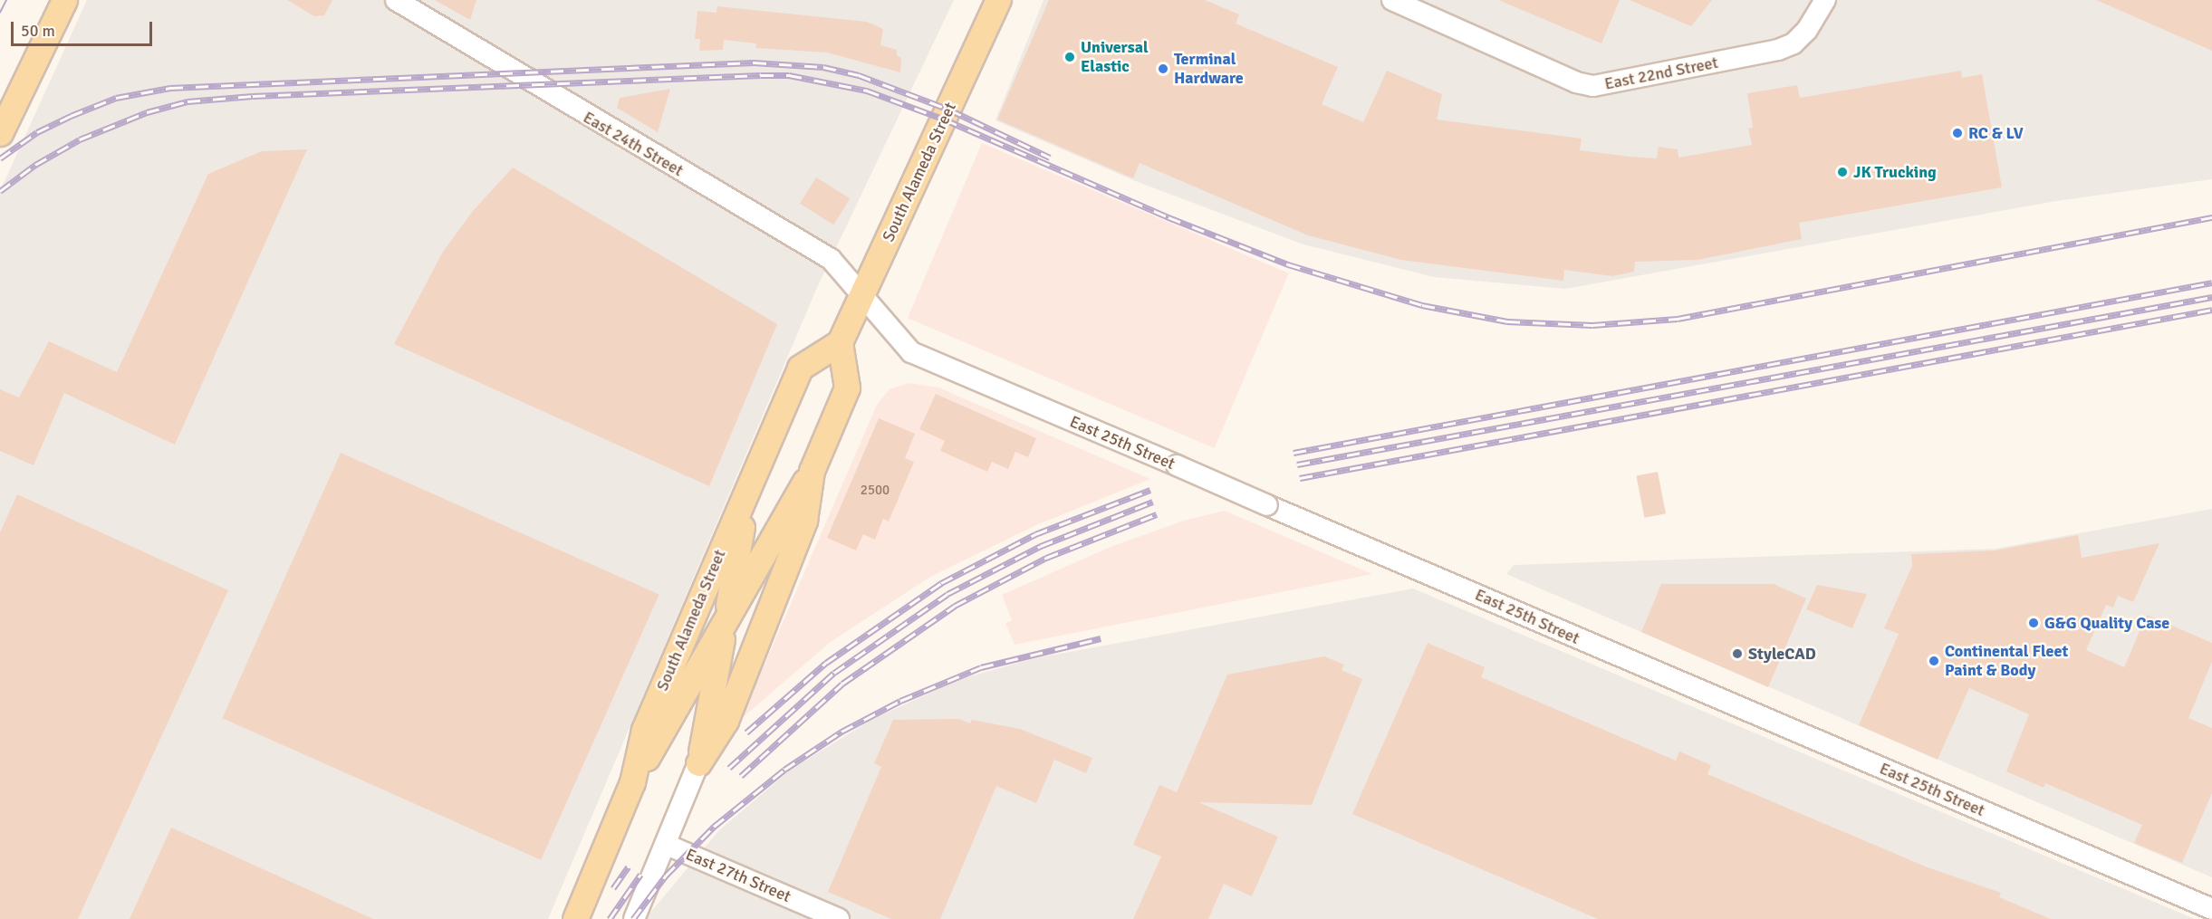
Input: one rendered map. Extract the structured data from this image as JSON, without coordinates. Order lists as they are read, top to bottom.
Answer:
{
  "streets": {
    "main road": ["South Alameda Street"],
    "street": [
      "East 22nd Street",
      "East 24th Street",
      "East 25th Street",
      "East 27th Street"
    ]
  },
  "crossings": [
    ["East 24th Street", "South Alameda Street"],
    ["East 24th Street", "East 25th Street"],
    ["South Alameda Street", "East 25th Street"]
  ],
  "places": [
    "Universal Elastic",
    "Terminal Hardware",
    "RC & LV",
    "JK Trucking",
    "G&G Quality Case",
    "StyleCAD",
    "Continental Fleet Paint & Body"
  ],
  "house_numbers": ["2500"],
  "scale_bar": "50 m"
}
